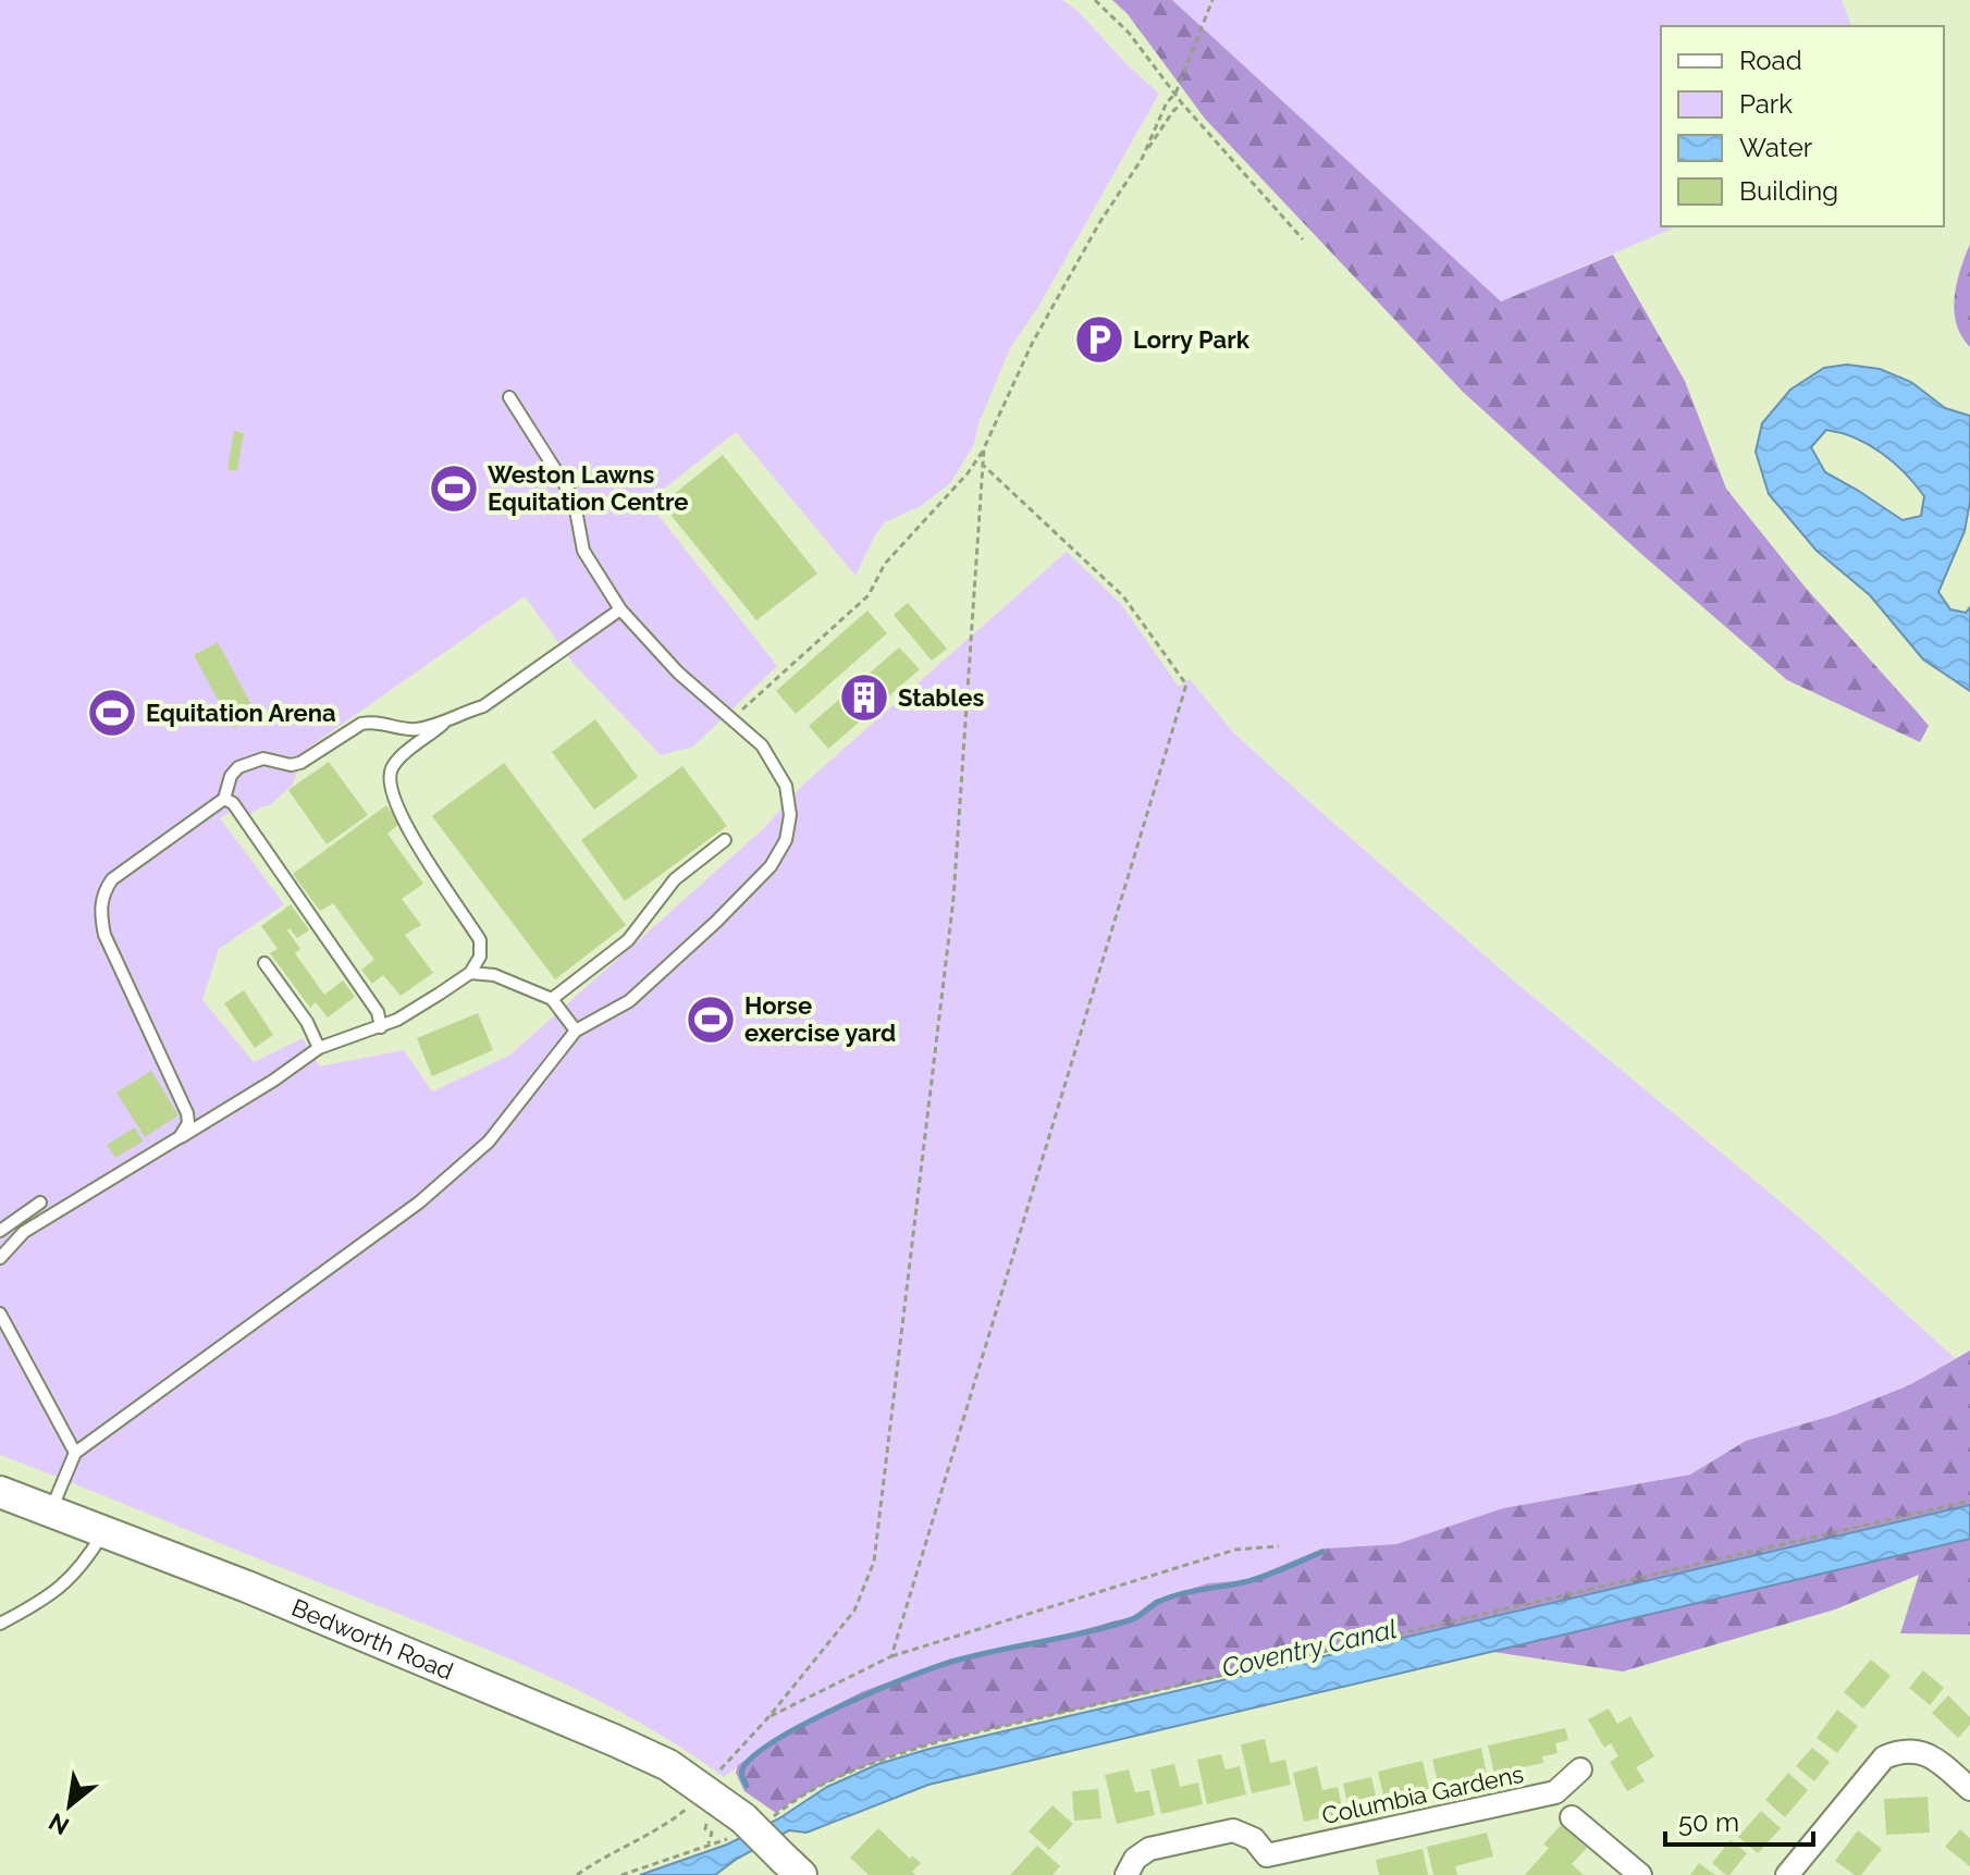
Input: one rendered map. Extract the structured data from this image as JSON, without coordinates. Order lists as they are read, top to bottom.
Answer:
{
  "streets": {
    "main road": ["Bedworth Road"],
    "street": ["Columbia Gardens"]
  },
  "water": ["Coventry Canal"],
  "places": {
    "parking": ["Lorry Park"],
    "sports": ["Weston Lawns Equitation Centre", "Equitation Arena", "Horse exercise yard"],
    "building": ["Stables"]
  },
  "legend": [
    "Road",
    "Park",
    "Water",
    "Building"
  ],
  "scale_bar": "50 m",
  "north": "bottom left"
}
